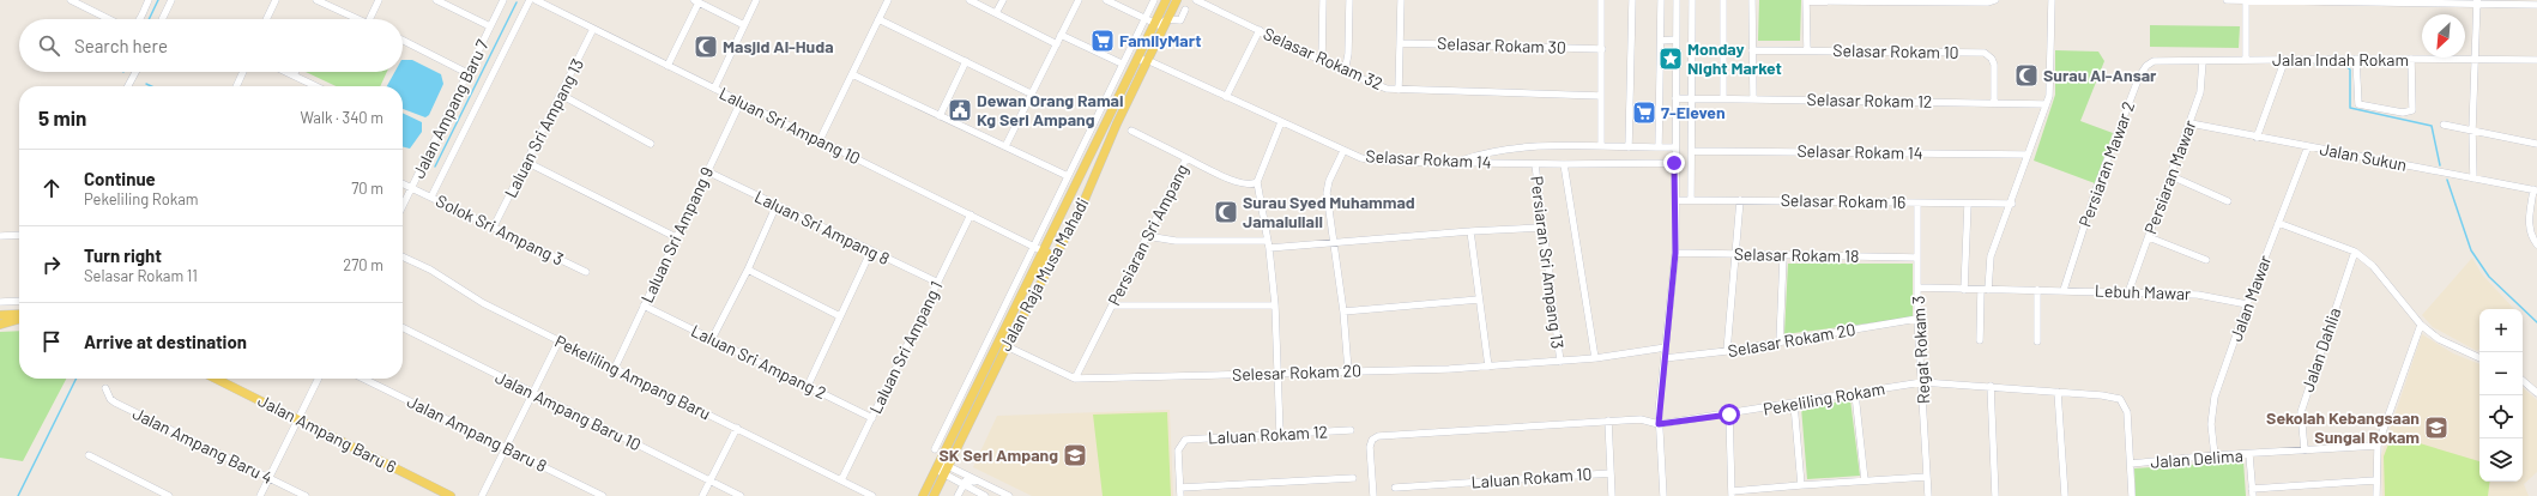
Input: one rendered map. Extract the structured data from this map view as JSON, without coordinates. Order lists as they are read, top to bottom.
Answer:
{
  "streets": {
    "main road": ["Jalan Raja Musa Mahadi", "Jalan Ampang Baru 6"],
    "street": [
      "Selasar Rokam 30",
      "Selasar Rokam 10",
      "Selasar Rokam 32",
      "Jalan Indah Rokam",
      "Selasar Rokam 12",
      "Jalan Ampang Baru 7",
      "Laluan Sri Ampang 10",
      "Laluan Sri Ampang 13",
      "Selasar Rokam 14",
      "Jalan Sukun",
      "Persiaran Mawar 2",
      "Persiaran Mawar",
      "Selasar Rokam 16",
      "Laluan Sri Ampang 8",
      "Solok Sri Ampang 3",
      "Laluan Sri Ampang 9",
      "Persiaran Sri Ampang",
      "Selasar Rokam 18",
      "Persiaran Sri Ampang 13",
      "Lebuh Mawar",
      "Jalan Mawar",
      "Selasar Rokam 20",
      "Laluan Sri Ampang 1",
      "Regat Rokam 3",
      "Jalan Dahlia",
      "Laluan Sri Ampang 2",
      "Selesar Rokam 20",
      "Pekeliling Ampang Baru",
      "Pekeliling Rokam",
      "Jalan Ampang Baru 10",
      "Jalan Ampang Baru 8",
      "Laluan Rokam 12",
      "Jalan Ampang Baru 4",
      "Jalan Delima",
      "Laluan Rokam 10"
    ]
  },
  "crossings": [
    ["Selasar Rokam 10", "Selasar Rokam 12"],
    ["Jalan Indah Rokam", "Persiaran Mawar 2"],
    ["Jalan Indah Rokam", "Persiaran Mawar"],
    ["Jalan Ampang Baru 7", "Solok Sri Ampang 3"],
    ["Laluan Sri Ampang 10", "Laluan Sri Ampang 13"],
    ["Laluan Sri Ampang 10", "Laluan Sri Ampang 9"],
    ["Laluan Sri Ampang 10", "Jalan Raja Musa Mahadi"],
    ["Laluan Sri Ampang 10", "Laluan Sri Ampang 1"],
    ["Laluan Sri Ampang 13", "Solok Sri Ampang 3"],
    ["Selasar Rokam 14", "Persiaran Sri Ampang 13"],
    ["Selasar Rokam 14", "Jalan Raja Musa Mahadi"],
    ["Jalan Sukun", "Persiaran Mawar"],
    ["Jalan Sukun", "Jalan Mawar"],
    ["Persiaran Mawar 2", "Persiaran Mawar"],
    ["Persiaran Mawar 2", "Lebuh Mawar"],
    ["Persiaran Mawar", "Lebuh Mawar"],
    ["Selasar Rokam 16", "Regat Rokam 3"],
    ["Laluan Sri Ampang 8", "Laluan Sri Ampang 9"],
    ["Laluan Sri Ampang 8", "Laluan Sri Ampang 1"],
    ["Laluan Sri Ampang 9", "Laluan Sri Ampang 2"],
    ["Laluan Sri Ampang 9", "Pekeliling Ampang Baru"],
    ["Persiaran Sri Ampang", "Selesar Rokam 20"],
    ["Selasar Rokam 18", "Regat Rokam 3"],
    ["Persiaran Sri Ampang 13", "Selesar Rokam 20"],
    ["Jalan Raja Musa Mahadi", "Selesar Rokam 20"],
    ["Lebuh Mawar", "Jalan Mawar"],
    ["Lebuh Mawar", "Regat Rokam 3"],
    ["Jalan Mawar", "Jalan Delima"],
    ["Selasar Rokam 20", "Regat Rokam 3"],
    ["Laluan Sri Ampang 1", "Laluan Sri Ampang 2"],
    ["Laluan Sri Ampang 1", "Pekeliling Ampang Baru"],
    ["Regat Rokam 3", "Pekeliling Rokam"],
    ["Jalan Dahlia", "Jalan Delima"],
    ["Pekeliling Rokam", "Jalan Delima"]
  ],
  "places": {
    "supermarket": ["FamilyMart", "7-Eleven"],
    "mosque": ["Masjid Al-Huda", "Surau Al-Ansar", "Surau Syed Muhammad Jamalullail"],
    "place": ["Monday Night Market"],
    "public building": ["Dewan Orang Ramai Kg Seri Ampang"],
    "school or university": ["Sekolah Kebangsaan Sungai Rokam", "SK Seri Ampang"]
  },
  "north": "bottom left",
  "page": {
    "search": "Search here",
    "heading": ["5 min", "Walk · 340 m"],
    "list": [
      ["Continue", "Pekeliling Rokam", "70 m"],
      ["Turn right", "Selasar Rokam 11", "270 m"],
      "Arrive at destination"
    ],
    "map_buttons": ["+", "−"]
  }
}
